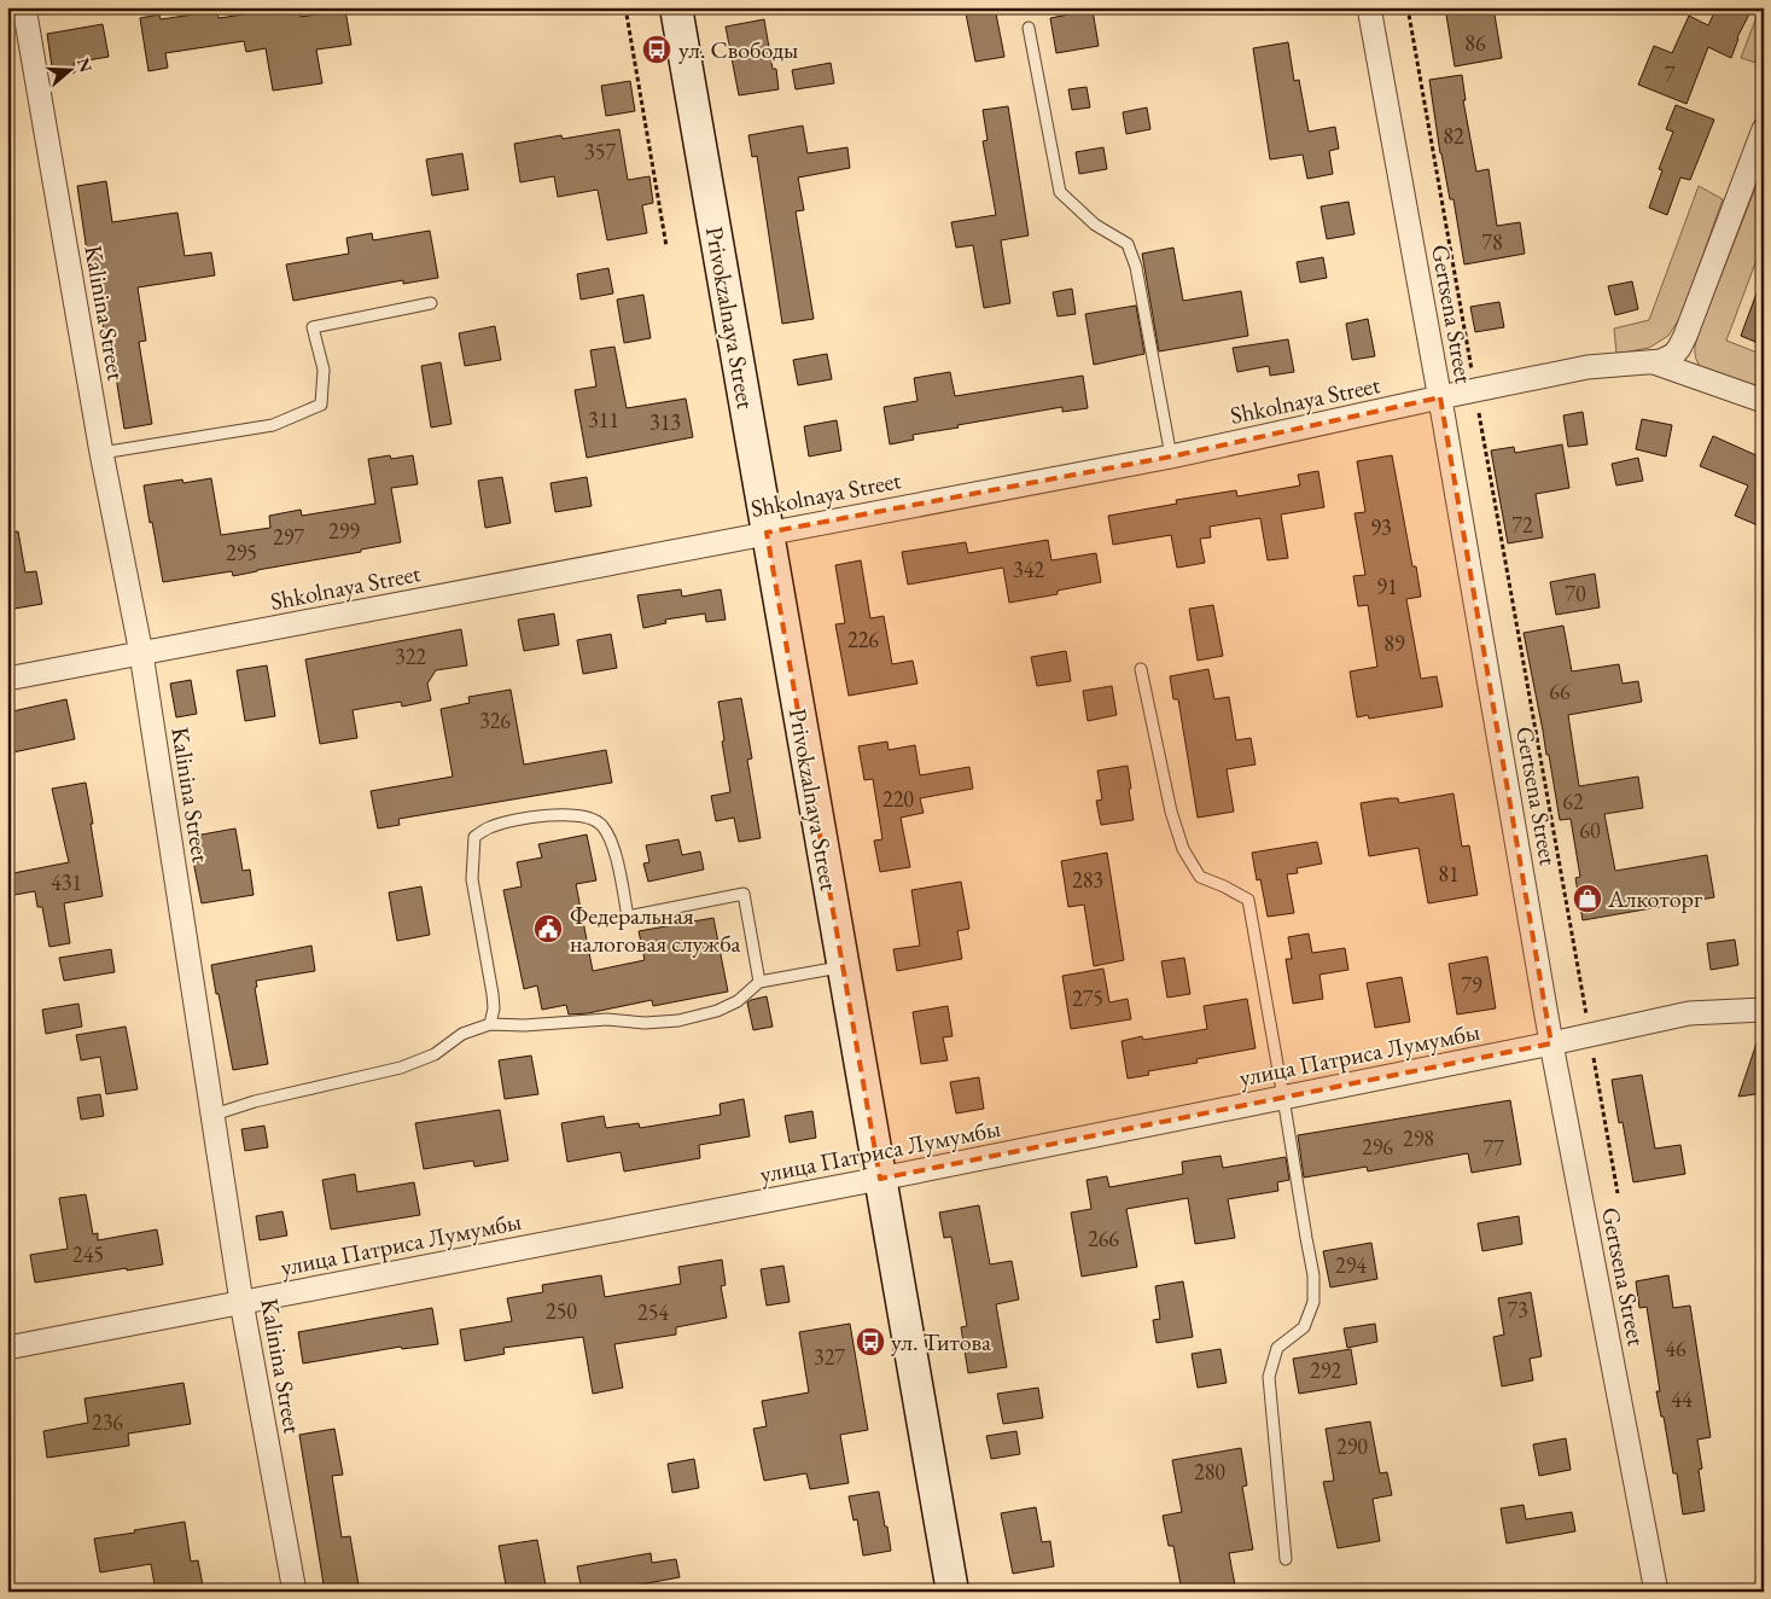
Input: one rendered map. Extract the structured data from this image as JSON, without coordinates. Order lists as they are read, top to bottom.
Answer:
{
  "streets": {
    "street": [
      "Kalinina Street",
      "Gertsena Street",
      "Privokzalnaya Street",
      "Shkolnaya Street",
      "улица Патриса Лумумбы"
    ]
  },
  "crossings": [
    ["Kalinina Street", "Shkolnaya Street"],
    ["Kalinina Street", "улица Патриса Лумумбы"],
    ["Gertsena Street", "Shkolnaya Street"],
    ["Gertsena Street", "улица Патриса Лумумбы"],
    ["Privokzalnaya Street", "Shkolnaya Street"],
    ["Privokzalnaya Street", "улица Патриса Лумумбы"]
  ],
  "places": {
    "bus stop": ["ул. Свободы", "ул. Титова"],
    "shop": ["Алкоторг"],
    "public building": ["Федеральная налоговая служба"]
  },
  "house_numbers": [
    "86",
    "7",
    "82",
    "357",
    "78",
    "311",
    "313",
    "72",
    "93",
    "299",
    "297",
    "295",
    "342",
    "91",
    "70",
    "226",
    "89",
    "322",
    "66",
    "326",
    "220",
    "62",
    "60",
    "81",
    "283",
    "431",
    "79",
    "275",
    "298",
    "296",
    "77",
    "266",
    "245",
    "294",
    "73",
    "250",
    "254",
    "46",
    "327",
    "292",
    "44",
    "236",
    "290",
    "280"
  ],
  "north": "right"
}
